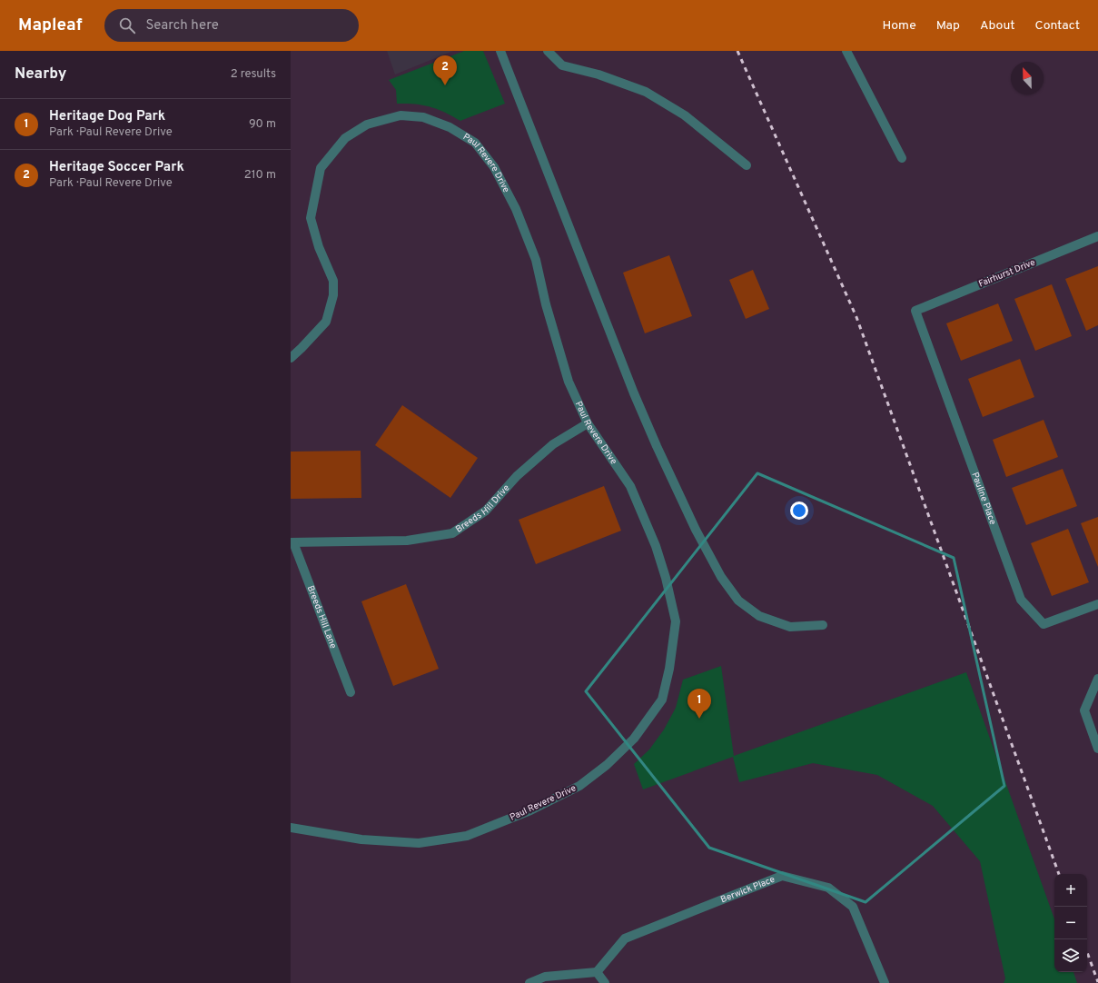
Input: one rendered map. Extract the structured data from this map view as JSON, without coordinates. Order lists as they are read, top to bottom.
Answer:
{
  "streets": {
    "street": [
      "Paul Revere Drive",
      "Fairhurst Drive",
      "Pauline Place",
      "Breeds Hill Drive",
      "Breeds Hill Lane",
      "Berwick Place"
    ]
  },
  "crossings": [
    ["Paul Revere Drive", "Breeds Hill Drive"],
    ["Fairhurst Drive", "Pauline Place"],
    ["Breeds Hill Drive", "Breeds Hill Lane"]
  ],
  "north": "top",
  "page": {
    "header": "Mapleaf",
    "search": "Search here",
    "nav": [
      "Home",
      "Map",
      "About",
      "Contact"
    ],
    "heading": ["Nearby", "2 results"],
    "pins": ["2", "1"],
    "list": [
      {
        "mark": "1",
        "name": "Heritage Dog Park",
        "note": "Park · Paul Revere Drive",
        "value": "90 m"
      },
      {
        "mark": "2",
        "name": "Heritage Soccer Park",
        "note": "Park · Paul Revere Drive",
        "value": "210 m"
      }
    ],
    "map_buttons": ["+", "−"]
  }
}
